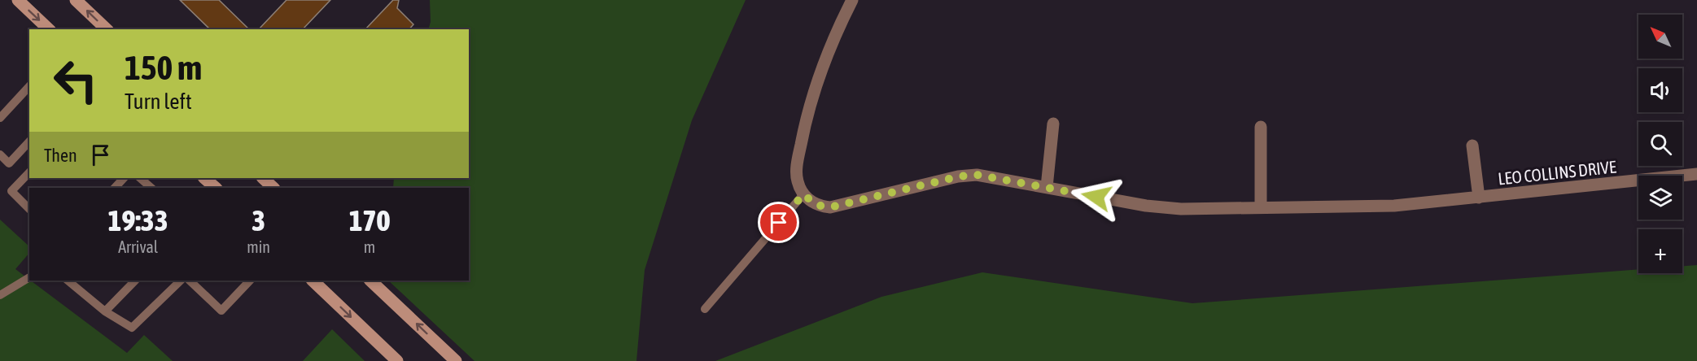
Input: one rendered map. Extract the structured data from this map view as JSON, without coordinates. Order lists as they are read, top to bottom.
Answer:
{
  "streets": {
    "street": ["LEO COLLINS DRIVE"]
  },
  "north": "top left",
  "page": {
    "map_buttons": "+",
    "turn": ["150 m", "Turn left"],
    "then": "Then",
    "eta": [
      "19:33",
      "Arrival",
      "3",
      "min",
      "170",
      "m"
    ]
  }
}
